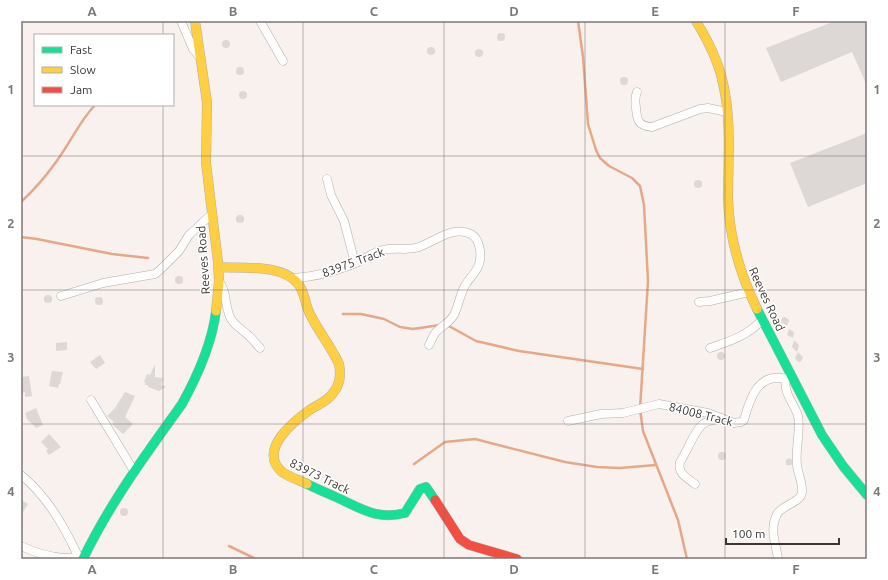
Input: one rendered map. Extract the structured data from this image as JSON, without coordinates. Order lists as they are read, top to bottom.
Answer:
{
  "streets": {
    "street": [
      "Reeves Road",
      "83975 Track",
      "84008 Track",
      "83973 Track"
    ]
  },
  "crossings": [
    ["Reeves Road", "84008 Track"],
    ["83975 Track", "83973 Track"]
  ],
  "legend": ["Fast", "Slow", "Jam"],
  "scale_bar": "100 m",
  "grid": {
    "columns": [
      "A",
      "B",
      "C",
      "D",
      "E",
      "F"
    ],
    "rows": [
      "1",
      "2",
      "3",
      "4"
    ]
  }
}
